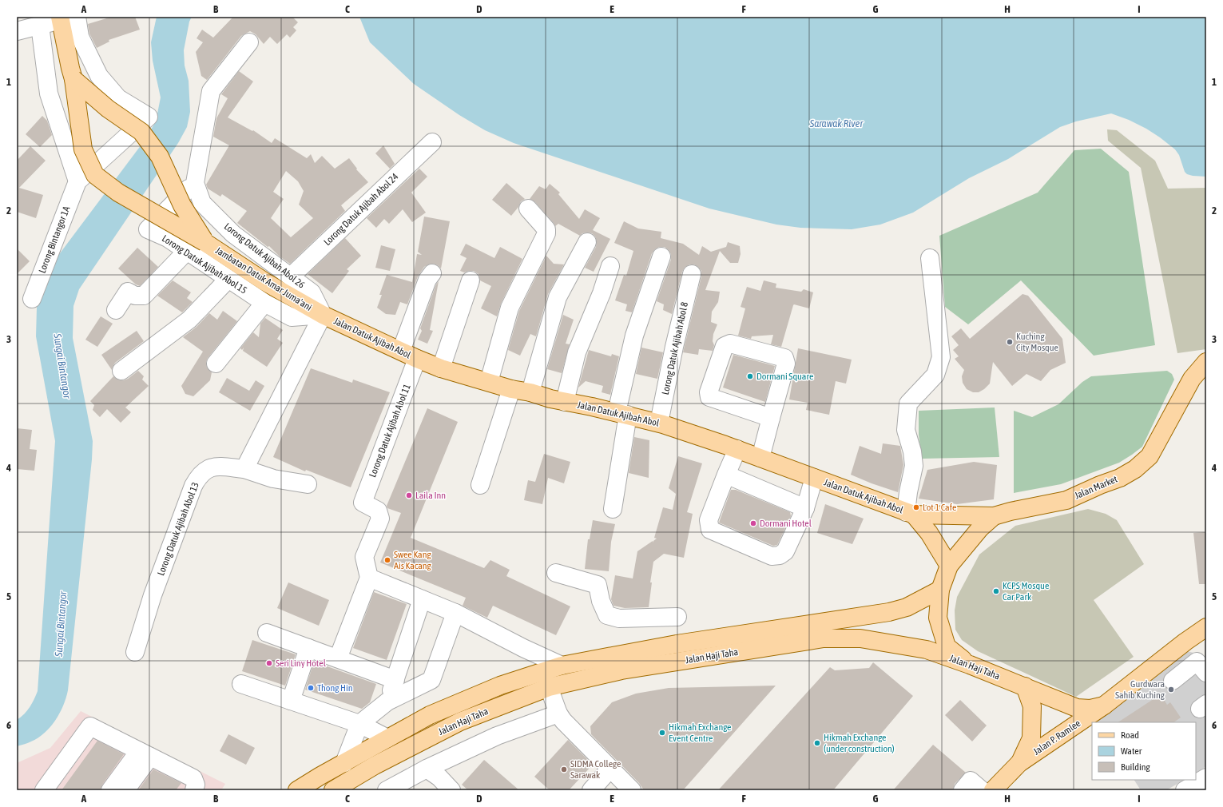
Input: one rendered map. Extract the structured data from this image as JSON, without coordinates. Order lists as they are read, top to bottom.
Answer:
{
  "streets": {
    "main road": [
      "Jambatan Datuk Amar Juma'ani",
      "Jalan Datuk Ajibah Abol",
      "Jalan Market",
      "Jalan Haji Taha",
      "Jalan P. Ramlee"
    ],
    "street": [
      "Lorong Datuk Ajibah Abol 24",
      "Lorong Bintangor 1A",
      "Lorong Datuk Ajibah Abol 26",
      "Lorong Datuk Ajibah Abol 15",
      "Lorong Datuk Ajibah Abol 8",
      "Lorong Datuk Ajibah Abol 11",
      "Lorong Datuk Ajibah Abol 13"
    ]
  },
  "crossings": [
    ["Lorong Datuk Ajibah Abol 24", "Lorong Datuk Ajibah Abol 26"],
    ["Lorong Datuk Ajibah Abol 26", "Lorong Datuk Ajibah Abol 15"],
    ["Lorong Datuk Ajibah Abol 26", "Jambatan Datuk Amar Juma'ani"],
    ["Lorong Datuk Ajibah Abol 26", "Jalan Datuk Ajibah Abol"],
    ["Lorong Datuk Ajibah Abol 15", "Jambatan Datuk Amar Juma'ani"],
    ["Lorong Datuk Ajibah Abol 15", "Jalan Datuk Ajibah Abol"],
    ["Jambatan Datuk Amar Juma'ani", "Jalan Datuk Ajibah Abol"],
    ["Jalan Datuk Ajibah Abol", "Lorong Datuk Ajibah Abol 8"],
    ["Jalan Datuk Ajibah Abol", "Lorong Datuk Ajibah Abol 11"],
    ["Jalan Datuk Ajibah Abol", "Jalan Market"],
    ["Jalan Haji Taha", "Jalan P. Ramlee"]
  ],
  "water": ["Sarawak River", "Sungai Bintangor"],
  "places": [
    "Kuching City Mosque",
    "Dormani Square",
    "Laila Inn",
    "Lot 1 Cafe",
    "Dormani Hotel",
    "Swee Kang Ais Kacang",
    "KCPS Mosque Car Park",
    "Seri Liny Hotel",
    "Thong Hin",
    "Gurdwara Sahib Kuching",
    "Hikmah Exchange Event Centre",
    "Hikmah Exchange (under construction)",
    "SIDMA College Sarawak"
  ],
  "legend": ["Road", "Water", "Building"],
  "grid": {
    "columns": [
      "A",
      "B",
      "C",
      "D",
      "E",
      "F",
      "G",
      "H",
      "I"
    ],
    "rows": [
      "1",
      "2",
      "3",
      "4",
      "5",
      "6"
    ]
  }
}
